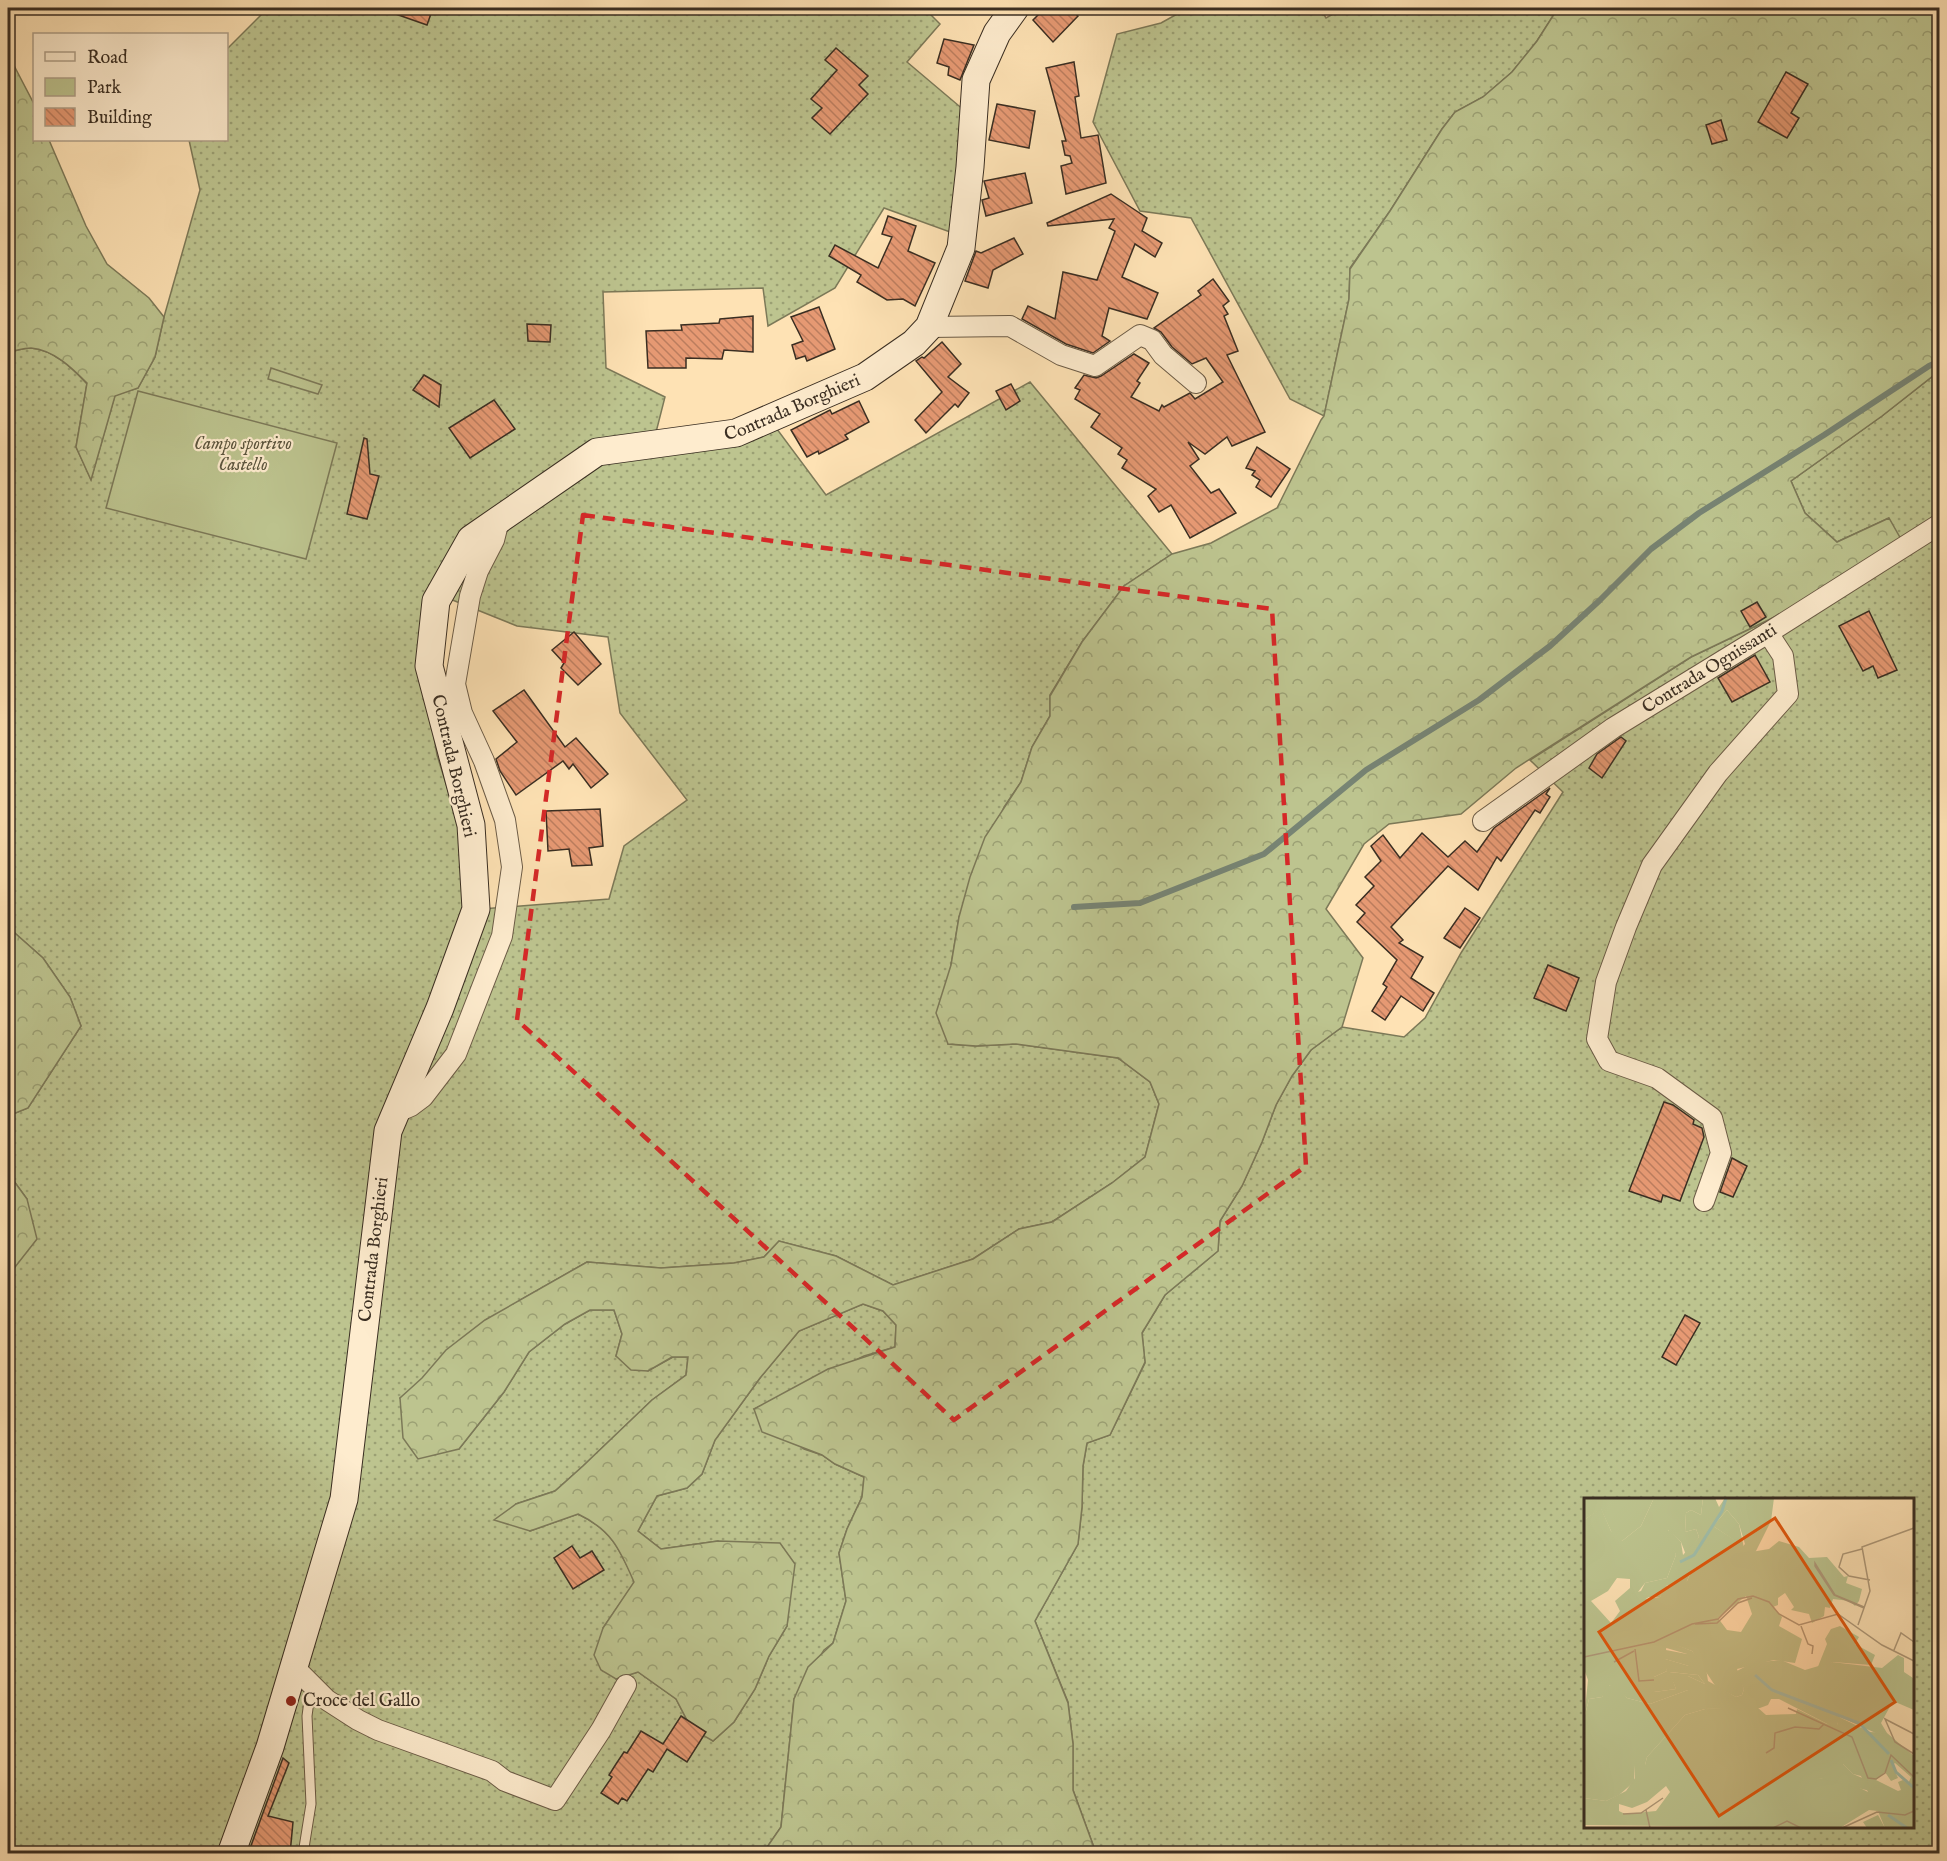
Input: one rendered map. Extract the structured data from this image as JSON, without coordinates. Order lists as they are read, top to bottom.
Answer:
{
  "streets": {
    "street": ["Contrada Borghieri", "Contrada Ognissanti"]
  },
  "parks": ["Campo sportivo Castello"],
  "places": ["Croce del Gallo"],
  "legend": ["Road", "Park", "Building"]
}
